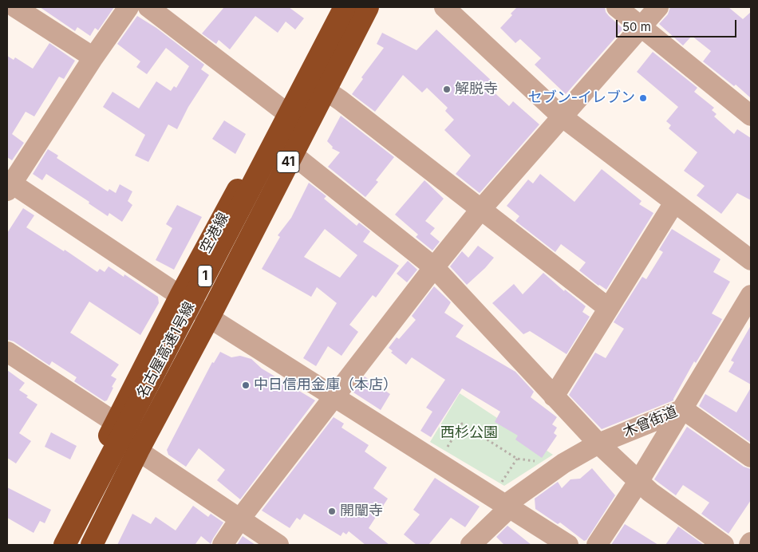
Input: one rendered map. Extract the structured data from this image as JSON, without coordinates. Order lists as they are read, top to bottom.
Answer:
{
  "streets": {
    "highway": [
      "41",
      "空港線",
      "1",
      "名古屋高速1号線"
    ],
    "street": ["木曾街道"]
  },
  "parks": ["西杉公園"],
  "places": [
    "解脱寺",
    "セブン-イレブン",
    "中日信用金庫（本店）",
    "開闡寺"
  ],
  "scale_bar": "50 m"
}
